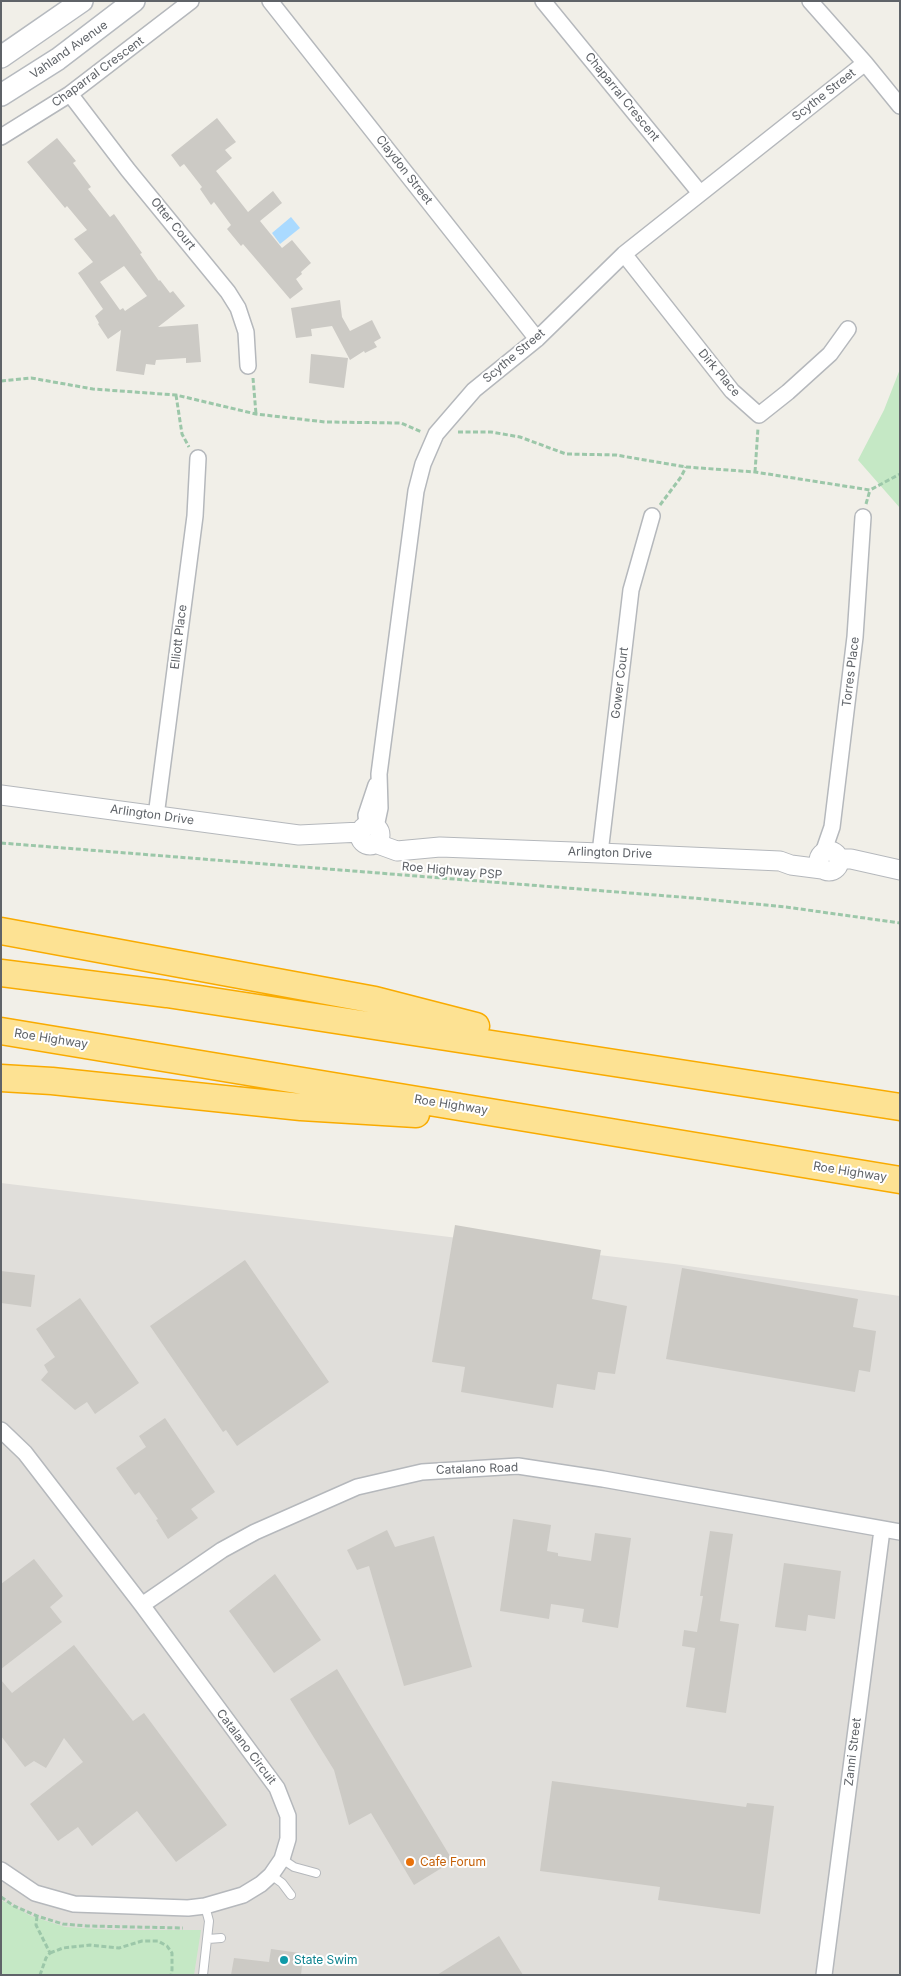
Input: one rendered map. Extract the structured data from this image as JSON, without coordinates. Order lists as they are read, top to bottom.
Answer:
{
  "streets": {
    "highway": ["Roe Highway"],
    "main road": ["Vahland Avenue"],
    "street": [
      "Chaparral Crescent",
      "Scythe Street",
      "Claydon Street",
      "Otter Court",
      "Dirk Place",
      "Elliott Place",
      "Torres Place",
      "Gower Court",
      "Arlington Drive",
      "Catalano Road",
      "Catalano Circuit",
      "Zanni Street"
    ],
    "path": ["Roe Highway PSP"]
  },
  "crossings": [
    ["Chaparral Crescent", "Scythe Street"],
    ["Chaparral Crescent", "Otter Court"],
    ["Scythe Street", "Claydon Street"],
    ["Scythe Street", "Dirk Place"],
    ["Scythe Street", "Arlington Drive"],
    ["Elliott Place", "Arlington Drive"],
    ["Torres Place", "Arlington Drive"],
    ["Gower Court", "Arlington Drive"],
    ["Catalano Road", "Catalano Circuit"],
    ["Catalano Road", "Zanni Street"]
  ],
  "places": ["Cafe Forum", "State Swim"]
}
